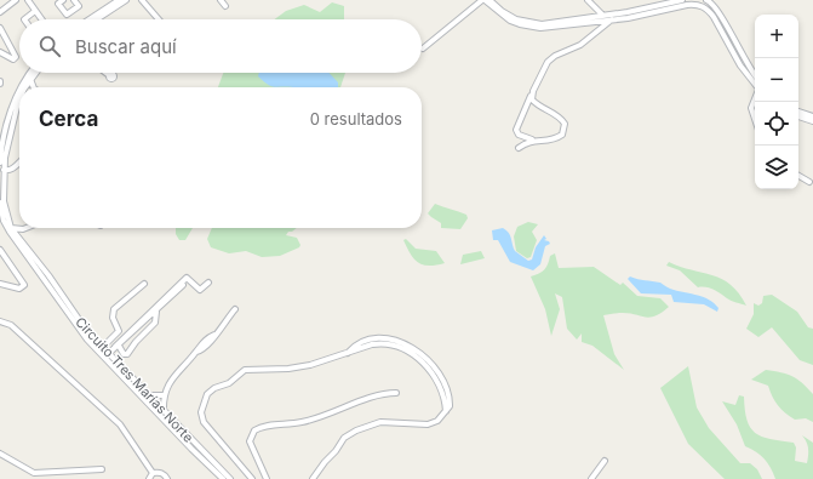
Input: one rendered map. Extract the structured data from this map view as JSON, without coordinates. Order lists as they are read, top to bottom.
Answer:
{
  "streets": {
    "street": ["Circuito Tres Marías Norte"]
  },
  "page": {
    "map_buttons": ["+", "−"],
    "search": "Buscar aquí",
    "heading": ["Cerca", "0 resultados"]
  }
}
